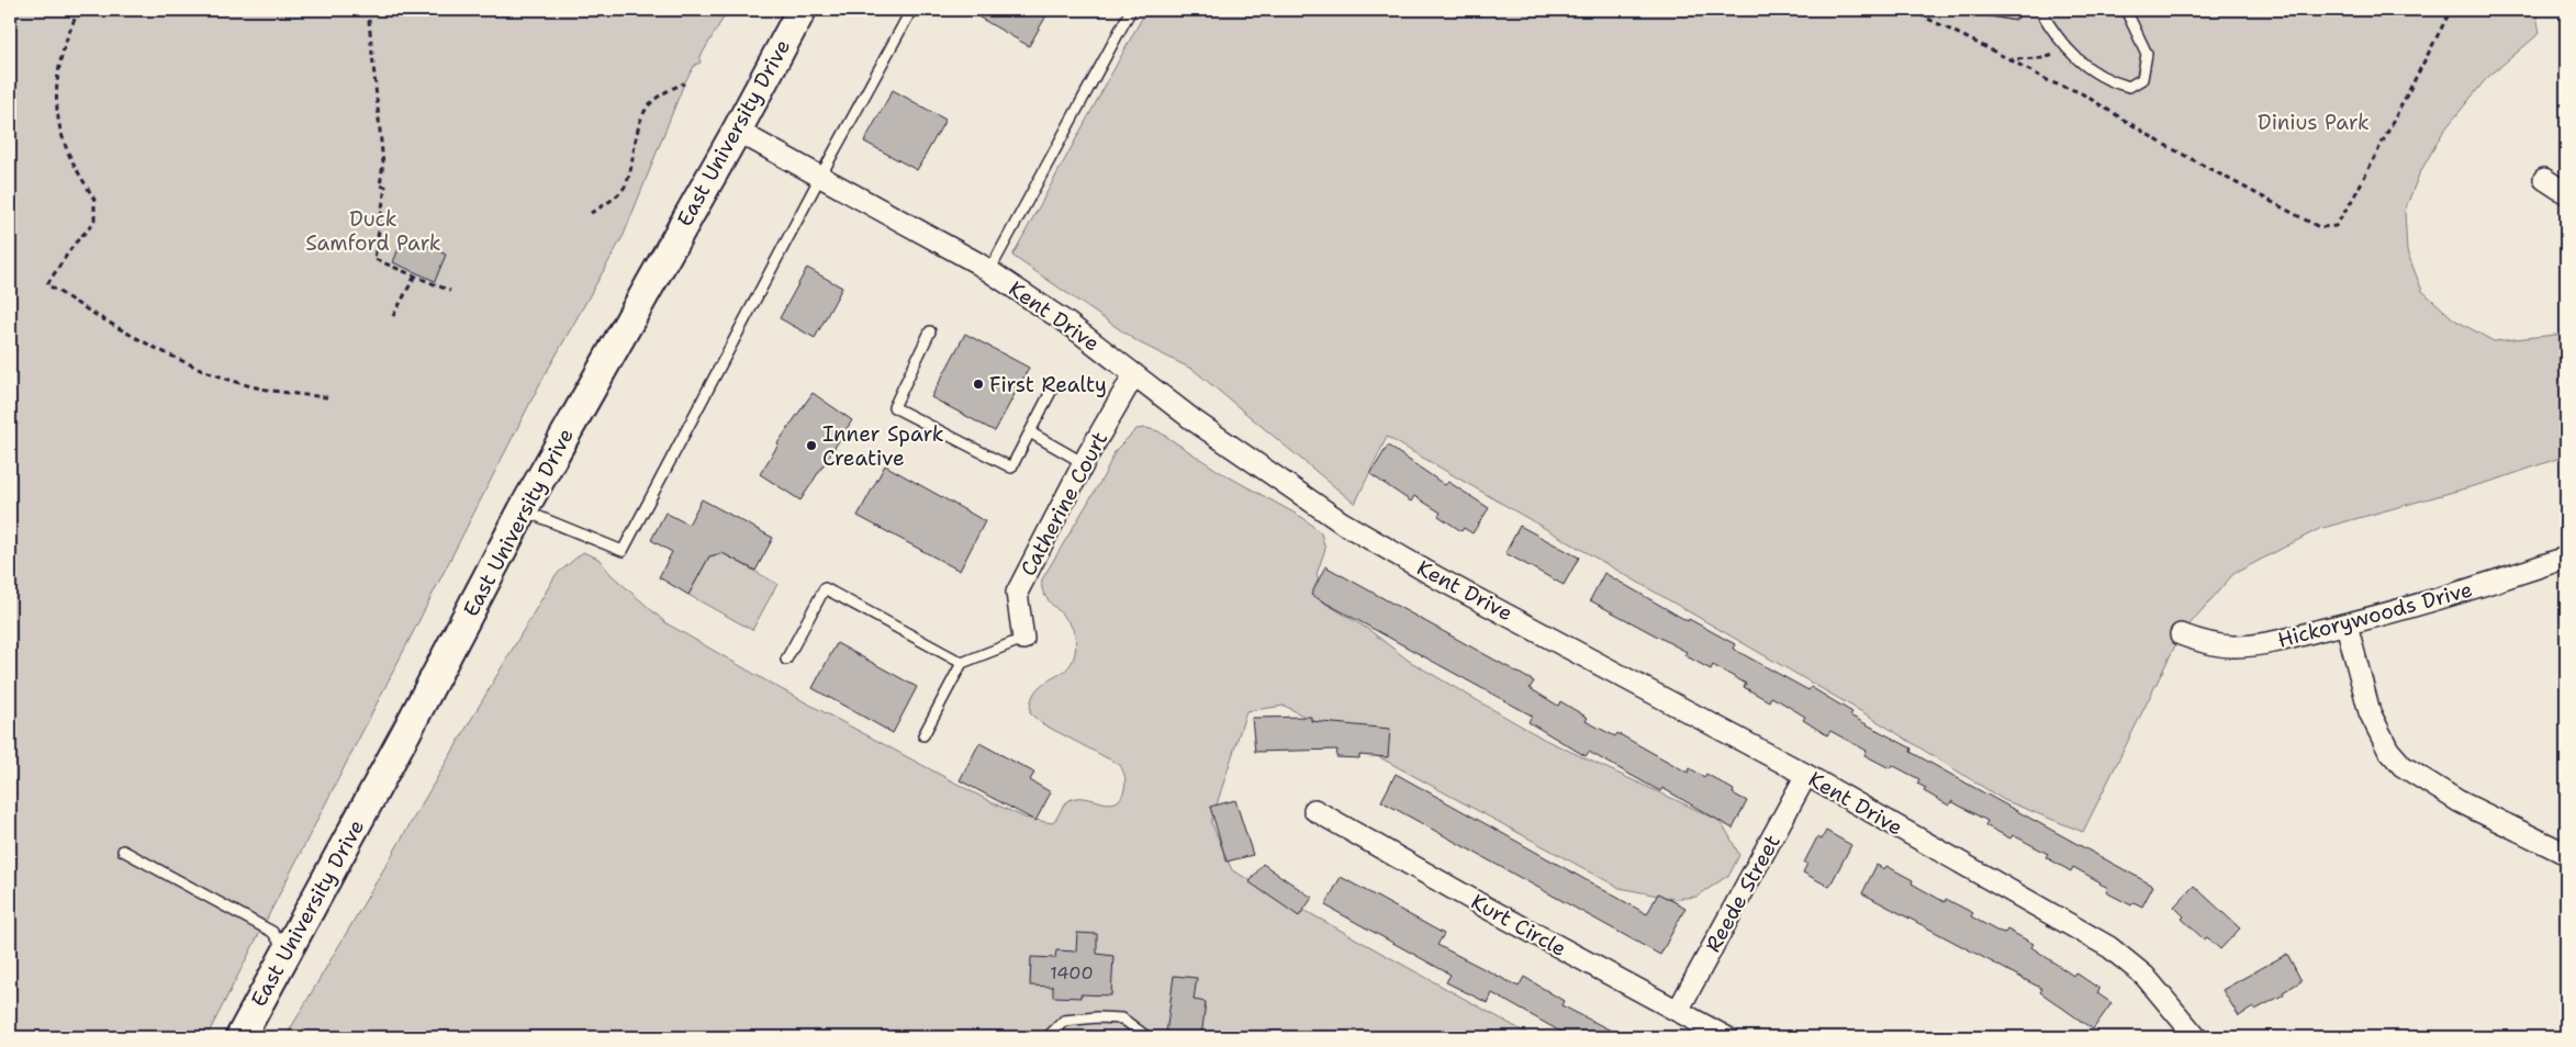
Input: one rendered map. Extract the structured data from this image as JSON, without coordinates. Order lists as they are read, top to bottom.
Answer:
{
  "streets": {
    "main road": ["East University Drive"],
    "street": [
      "Kent Drive",
      "Catherine Court",
      "Hickorywoods Drive",
      "Reede Street",
      "Kurt Circle"
    ]
  },
  "crossings": [
    ["East University Drive", "Kent Drive"],
    ["Kent Drive", "Catherine Court"],
    ["Kent Drive", "Reede Street"],
    ["Reede Street", "Kurt Circle"]
  ],
  "parks": ["Dinius Park", "Duck Samford Park"],
  "places": ["First Realty", "Inner Spark Creative"],
  "house_numbers": ["1400"]
}
